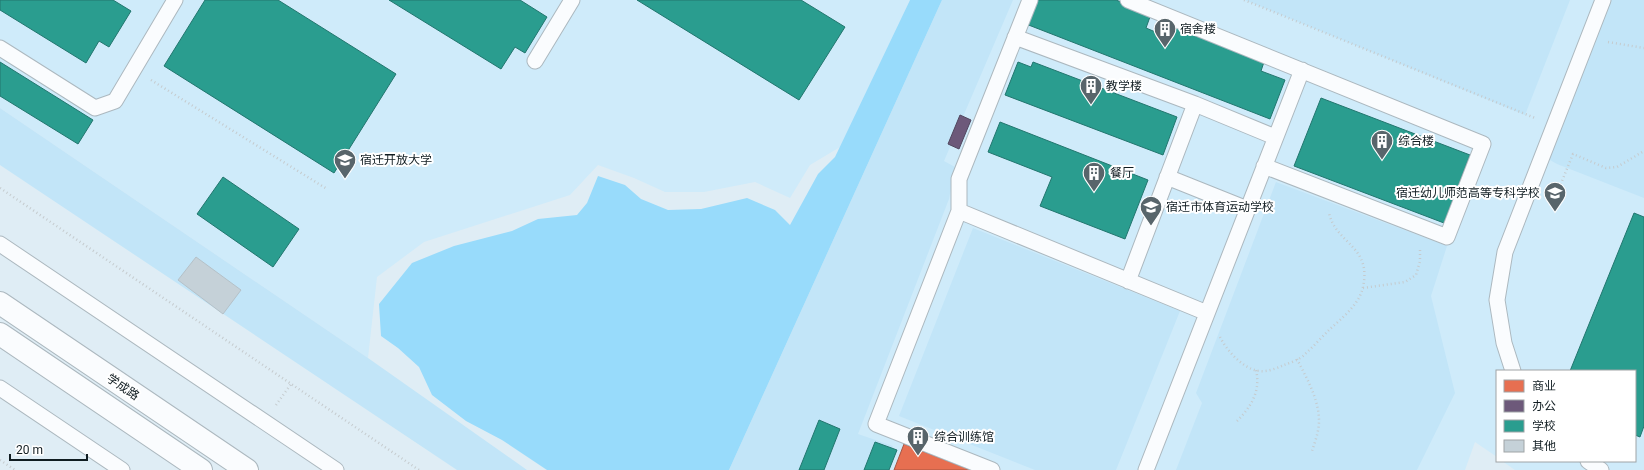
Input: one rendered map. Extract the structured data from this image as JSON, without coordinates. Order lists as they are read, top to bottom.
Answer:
{
  "streets": {
    "main road": ["学成路"]
  },
  "places": {
    "building": [
      "宿舍楼",
      "教学楼",
      "综合楼",
      "餐厅",
      "综合训练馆"
    ],
    "school or university": ["宿迁开放大学", "宿迁幼儿师范高等专科学校", "宿迁市体育运动学校"]
  },
  "legend": [
    "商业",
    "办公",
    "学校",
    "其他"
  ],
  "scale_bar": "20 m"
}
